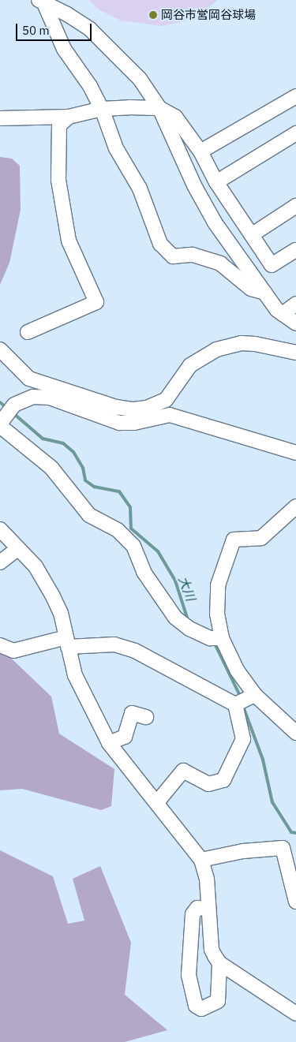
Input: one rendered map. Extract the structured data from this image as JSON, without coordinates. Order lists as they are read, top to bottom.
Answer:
{
  "water": ["大川"],
  "places": ["岡谷市営岡谷球場"],
  "scale_bar": "50 m"
}
